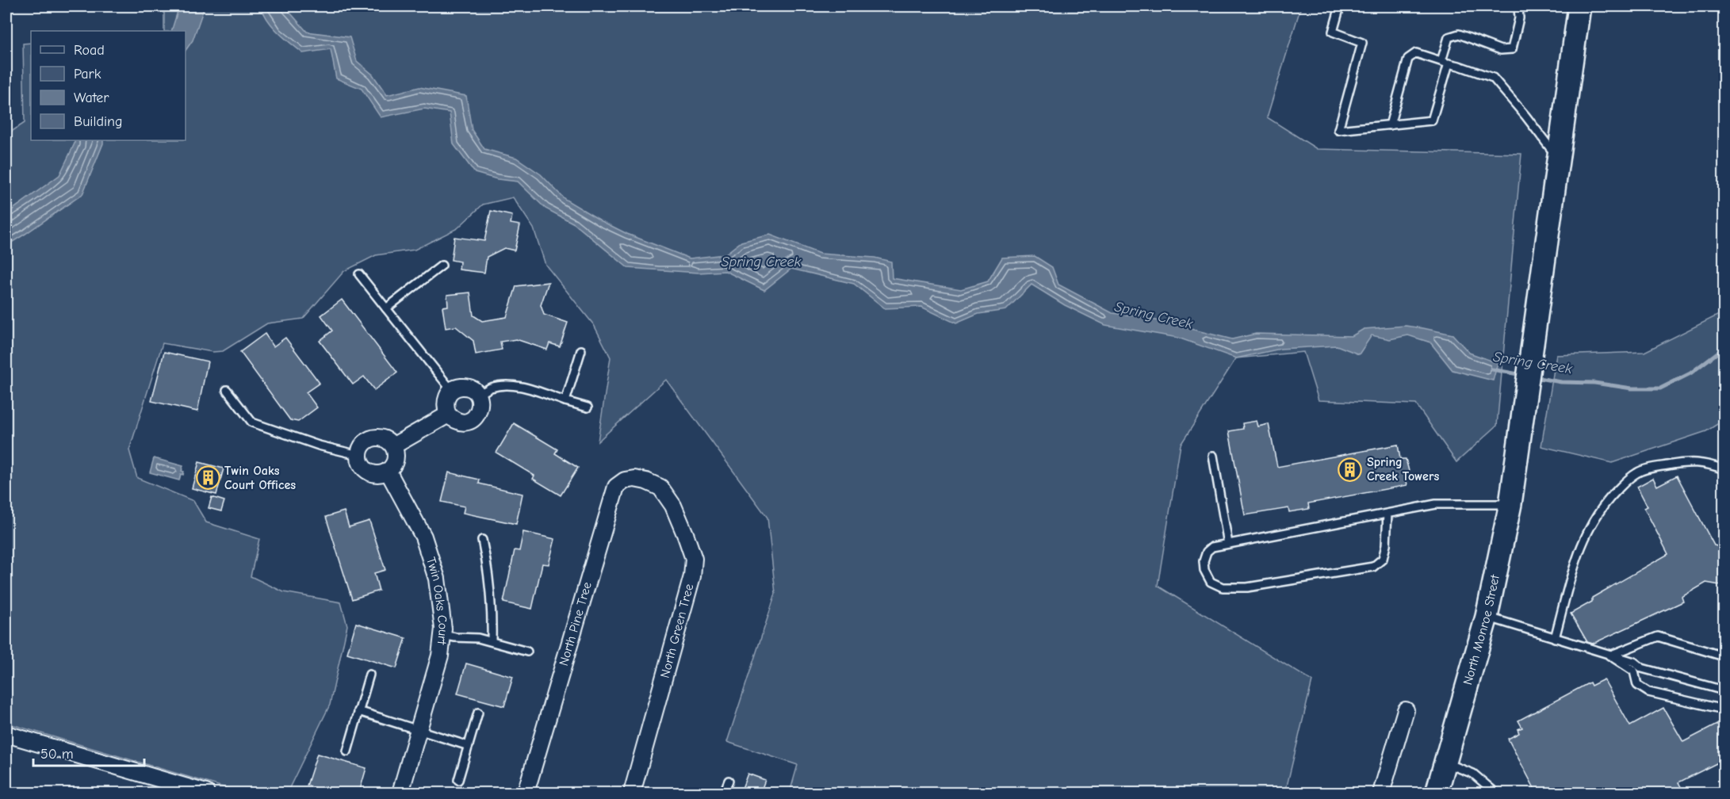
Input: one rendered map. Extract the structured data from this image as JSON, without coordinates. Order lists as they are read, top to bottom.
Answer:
{
  "streets": {
    "street": [
      "Twin Oaks Court",
      "North Pine Tree",
      "North Monroe Street",
      "North Green Tree"
    ]
  },
  "crossings": [
    ["North Pine Tree", "North Green Tree"]
  ],
  "water": ["Spring Creek"],
  "places": {
    "building": ["Spring Creek Towers", "Twin Oaks Court Offices"]
  },
  "legend": [
    "Road",
    "Park",
    "Water",
    "Building"
  ],
  "scale_bar": "50 m"
}
